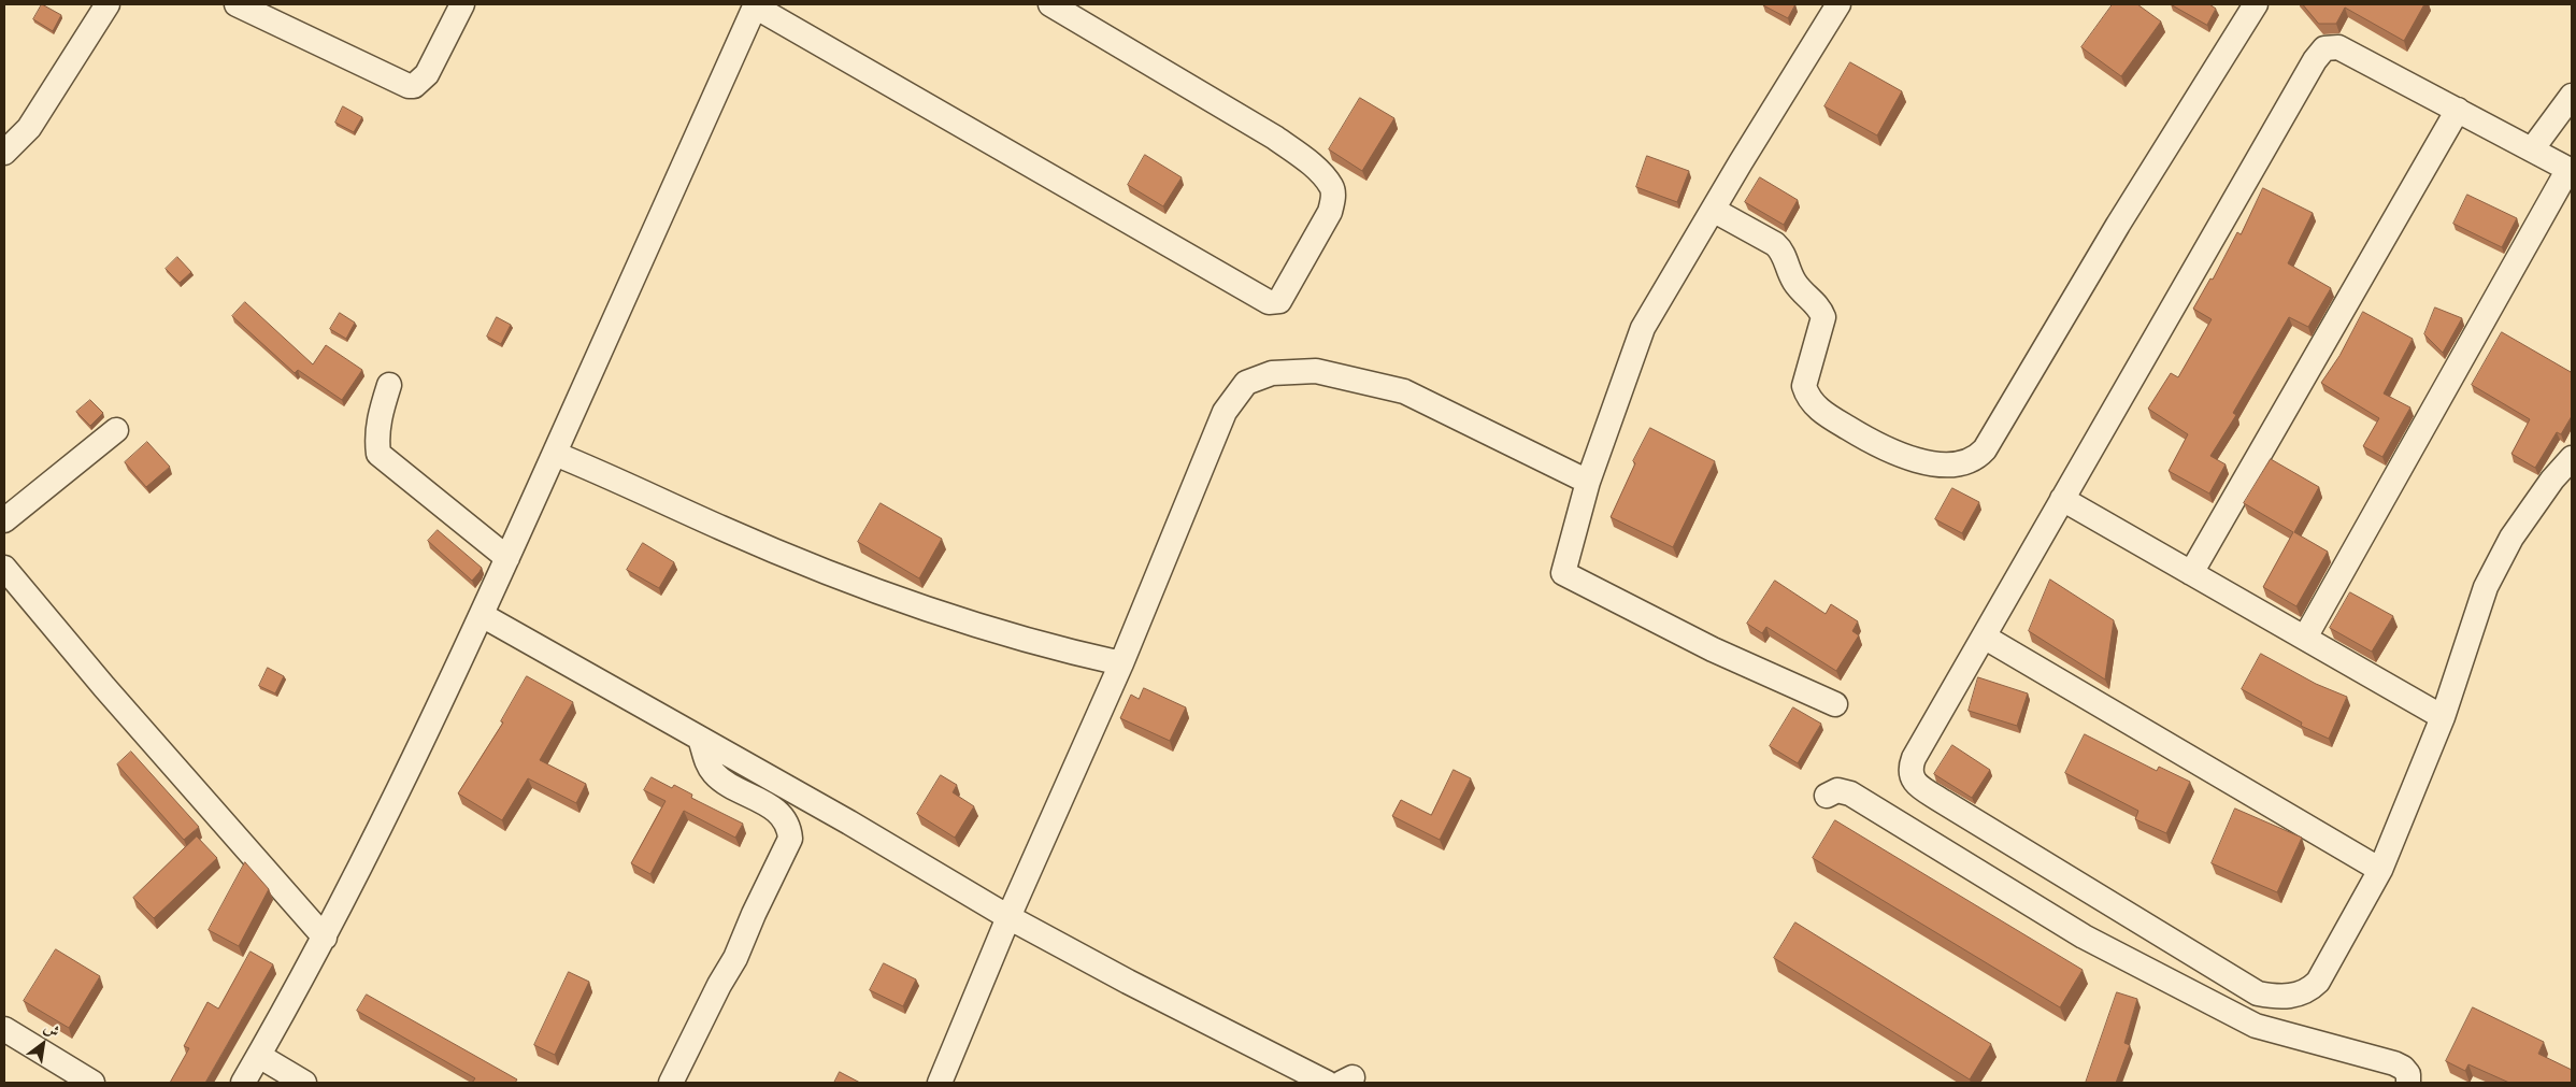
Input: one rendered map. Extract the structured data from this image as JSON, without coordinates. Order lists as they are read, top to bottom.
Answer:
{
  "north": "top right"
}
